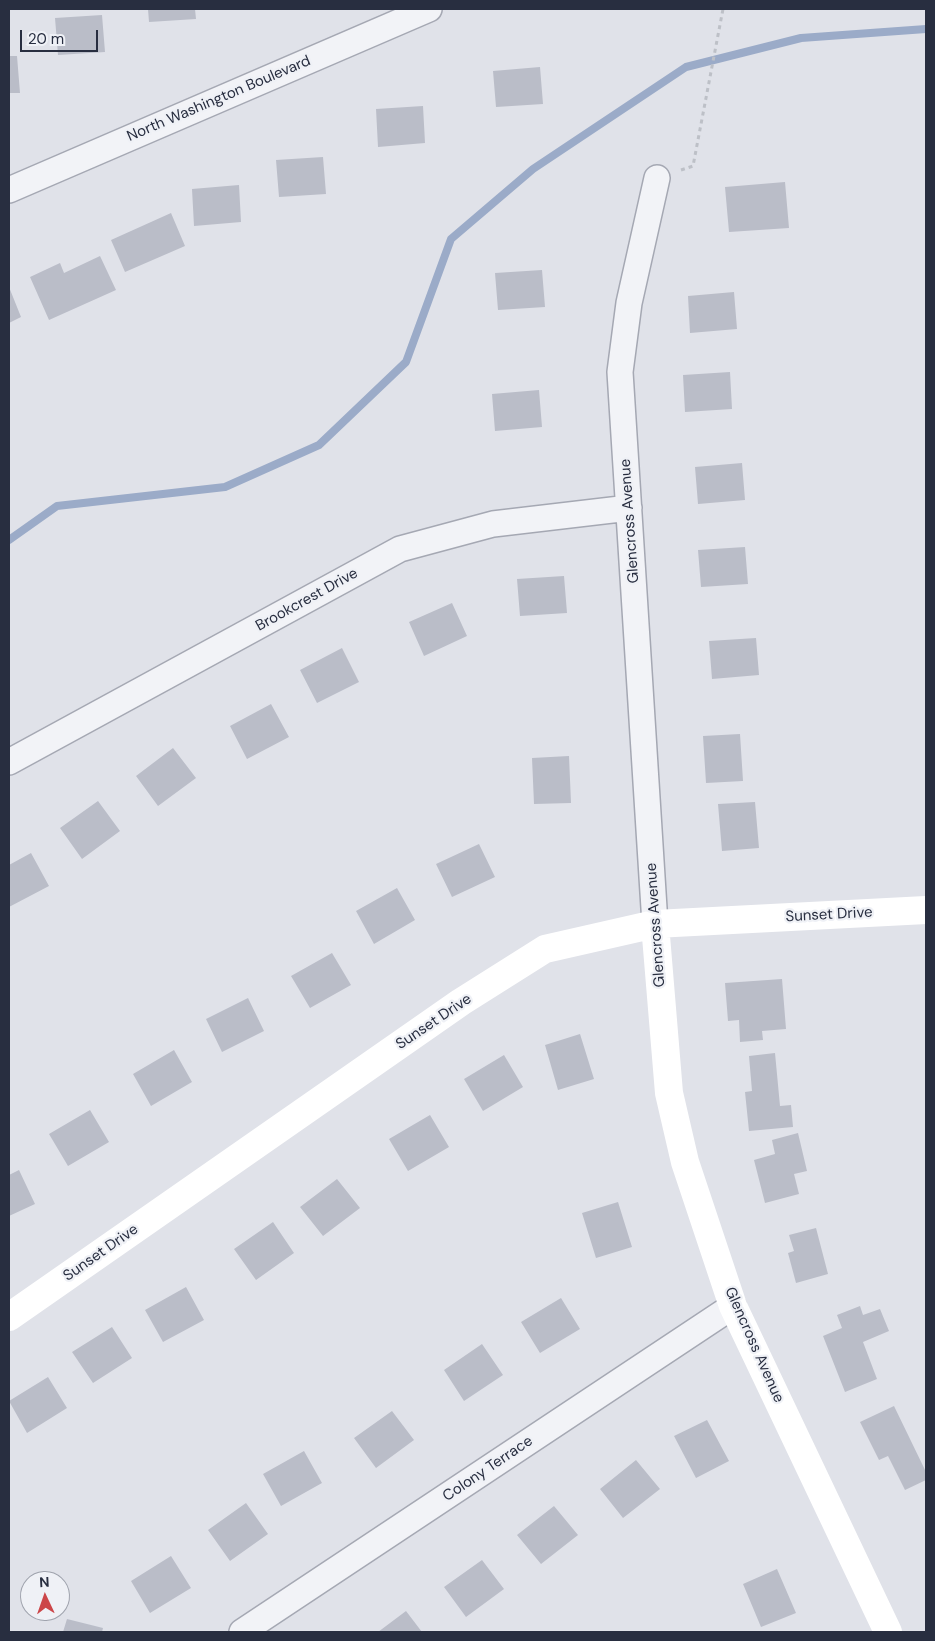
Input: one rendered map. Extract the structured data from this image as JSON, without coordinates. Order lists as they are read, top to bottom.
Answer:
{
  "streets": {
    "street": [
      "North Washington Boulevard",
      "Glencross Avenue",
      "Brookcrest Drive",
      "Sunset Drive",
      "Colony Terrace"
    ]
  },
  "crossings": [
    ["Glencross Avenue", "Brookcrest Drive"],
    ["Glencross Avenue", "Sunset Drive"],
    ["Glencross Avenue", "Colony Terrace"]
  ],
  "scale_bar": "20 m",
  "north": "top"
}
